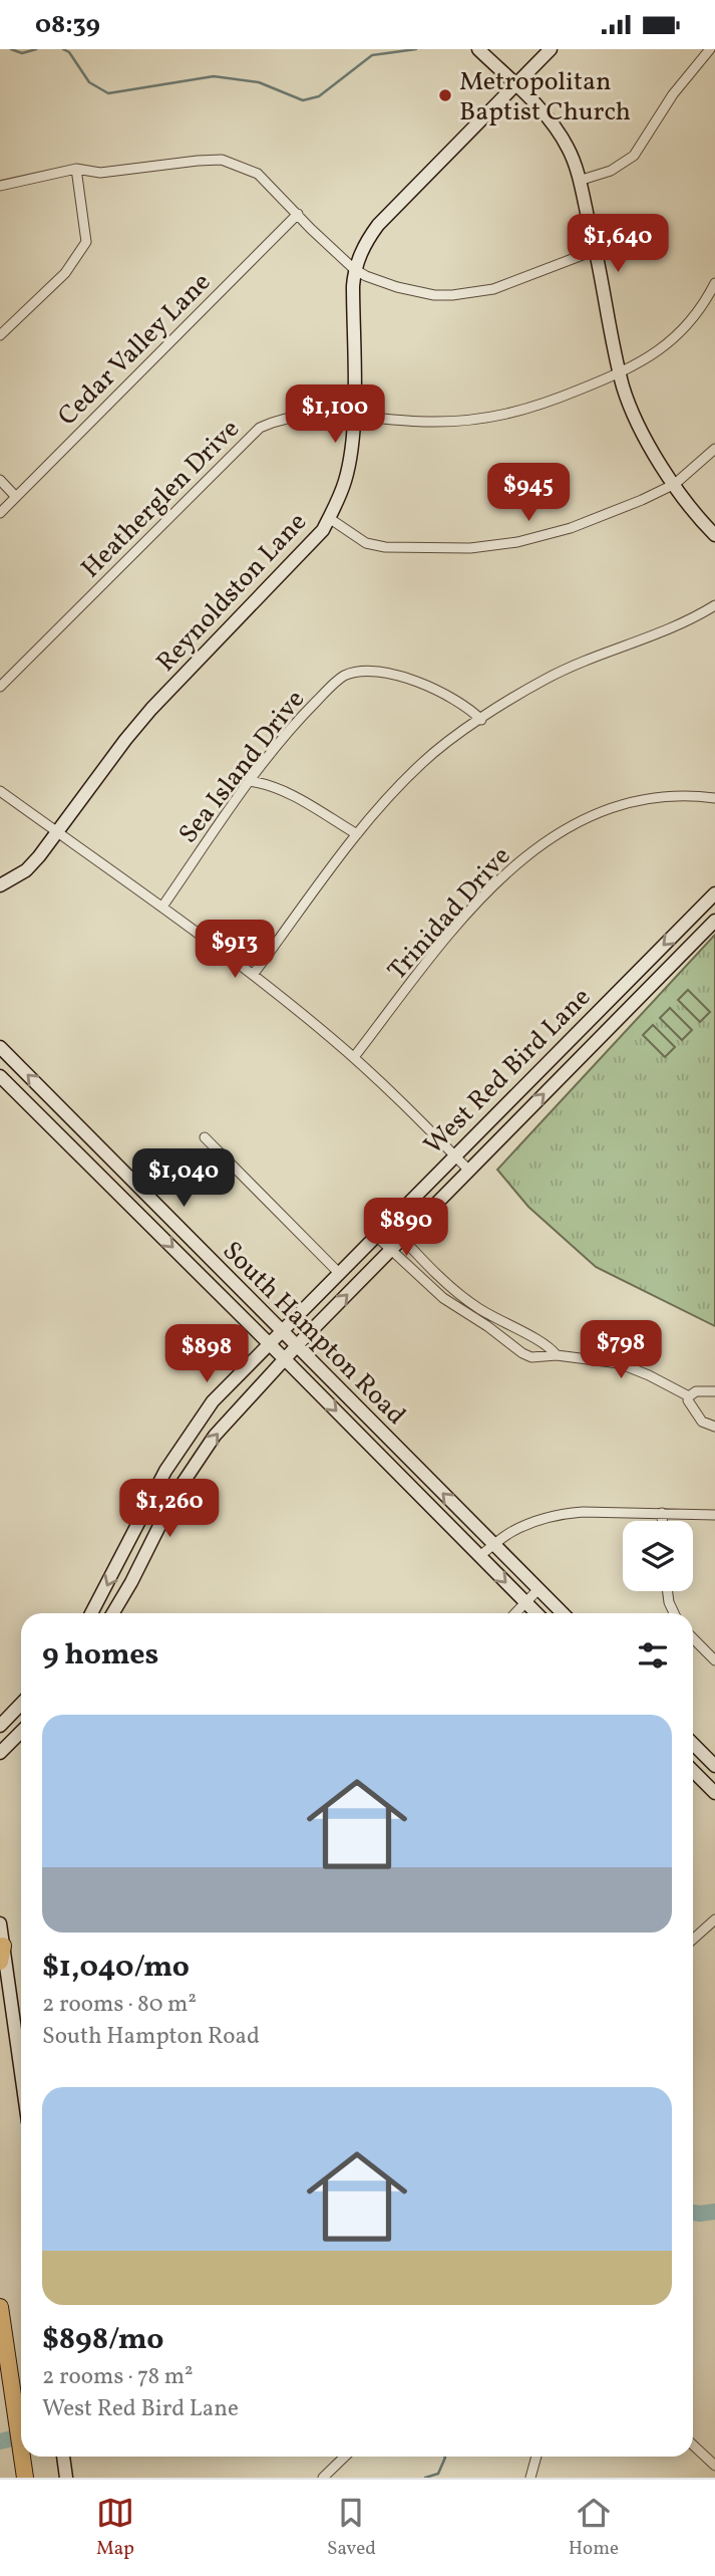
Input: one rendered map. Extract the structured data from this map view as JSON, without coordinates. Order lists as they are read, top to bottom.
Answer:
{
  "streets": {
    "main road": ["Reynoldston Lane", "West Red Bird Lane", "South Hampton Road"],
    "street": [
      "Cedar Valley Lane",
      "Heatherglen Drive",
      "Sea Island Drive",
      "Trinidad Drive"
    ]
  },
  "crossings": [
    ["Heatherglen Drive", "Reynoldston Lane"],
    ["West Red Bird Lane", "South Hampton Road"]
  ],
  "places": ["Metropolitan Baptist Church"],
  "page": {
    "status": "08:39",
    "price": [
      "$1,640",
      "$1,100",
      "$945",
      "$913",
      "$1,040",
      "$890",
      "$798",
      "$898",
      "$1,260"
    ],
    "heading": "9 homes",
    "list": [
      {
        "name": "$1,040/mo",
        "note": "2 rooms · 80 m² · South Hampton Road"
      },
      {
        "name": "$898/mo",
        "note": "2 rooms · 78 m² · West Red Bird Lane"
      }
    ],
    "tabs": ["Map", "Saved", "Home"]
  }
}
